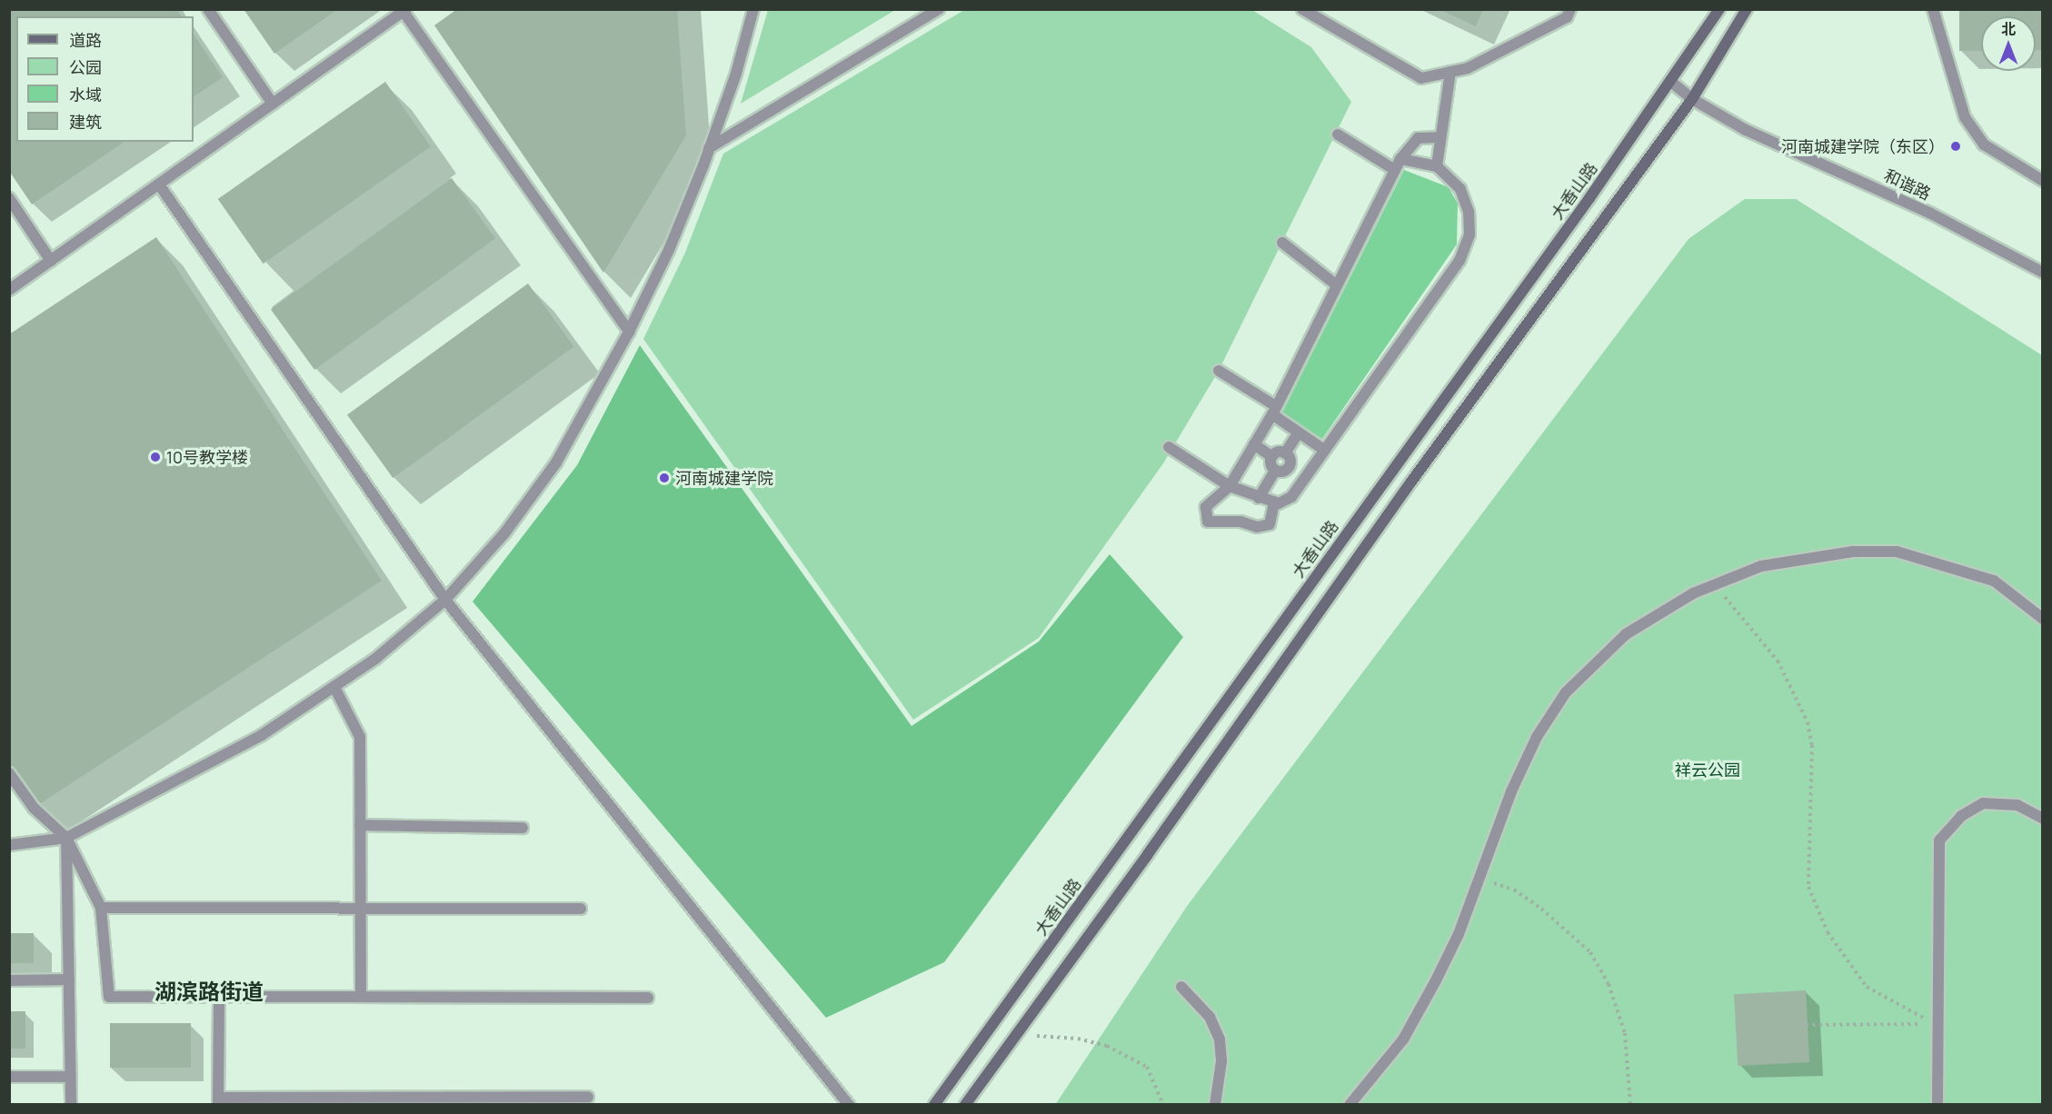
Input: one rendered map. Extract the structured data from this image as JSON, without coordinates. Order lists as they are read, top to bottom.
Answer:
{
  "streets": {
    "main road": ["大香山路"],
    "street": ["和谐路"]
  },
  "crossings": [
    ["和谐路", "大香山路"]
  ],
  "districts": ["湖滨路街道"],
  "parks": ["祥云公园"],
  "places": ["河南城建学院（东区）", "10号教学楼", "河南城建学院"],
  "legend": [
    "道路",
    "公园",
    "水域",
    "建筑"
  ],
  "north": "top"
}
